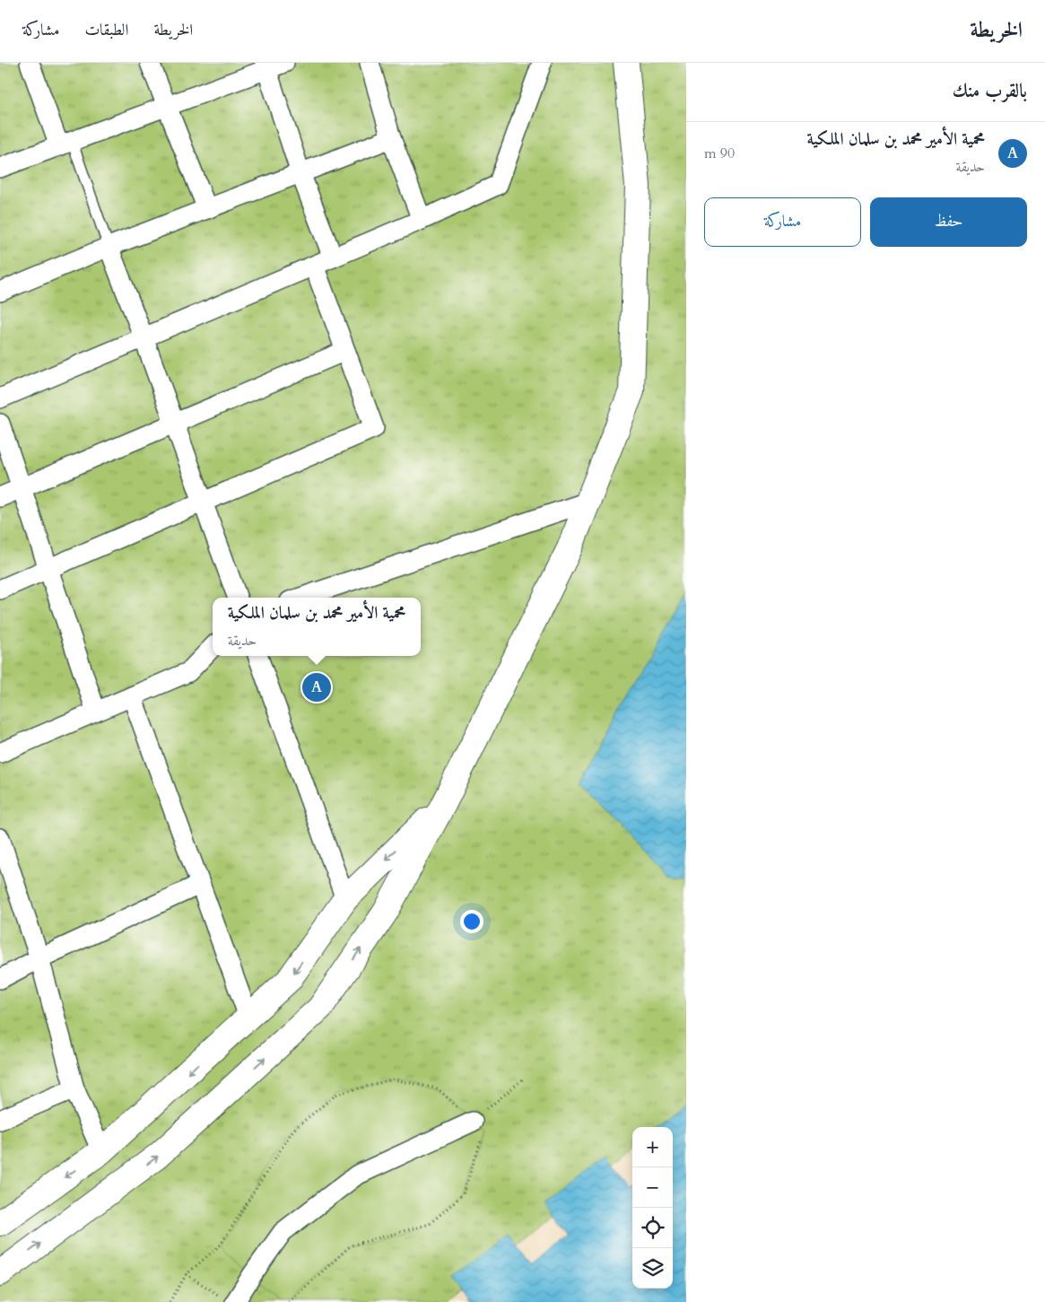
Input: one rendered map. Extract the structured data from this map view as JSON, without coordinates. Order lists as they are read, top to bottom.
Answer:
{
  "page": {
    "header": "الخريطة",
    "nav": ["الخريطة", "الطبقات", "مشاركة"],
    "heading": "بالقرب منك",
    "list": [
      {
        "mark": "A",
        "name": "محمية الأمير محمد بن سلمان الملكية",
        "note": "حديقة",
        "value": "90 m"
      }
    ],
    "buttons": ["حفظ", "مشاركة"],
    "popup": ["محمية الأمير محمد بن سلمان الملكية", "حديقة"],
    "pins": "A",
    "map_buttons": ["+", "−"]
  }
}
